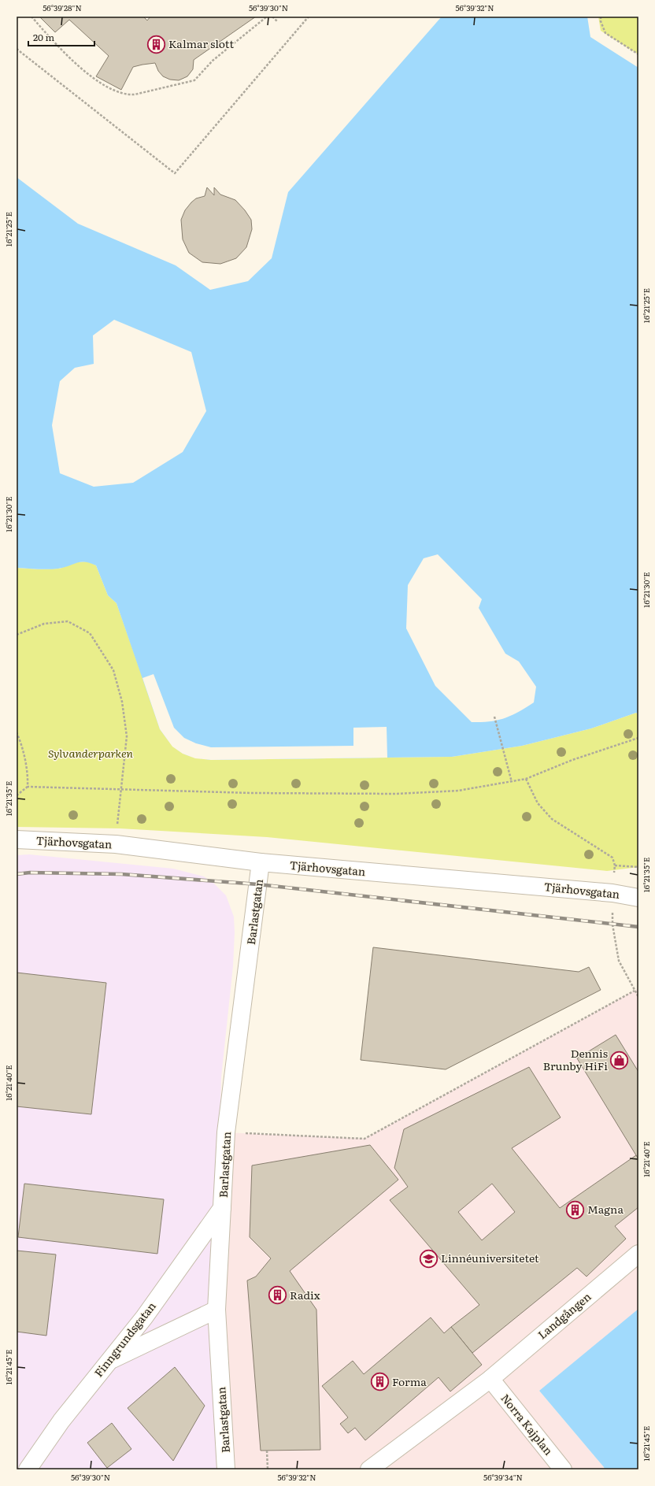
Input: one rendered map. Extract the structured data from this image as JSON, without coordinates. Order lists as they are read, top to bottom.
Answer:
{
  "streets": {
    "street": [
      "Tjärhovsgatan",
      "Barlastgatan",
      "Landgången",
      "Finngrundsgatan",
      "Norra Kajplan"
    ]
  },
  "crossings": [
    ["Tjärhovsgatan", "Barlastgatan"],
    ["Barlastgatan", "Finngrundsgatan"],
    ["Landgången", "Norra Kajplan"]
  ],
  "parks": ["Sylvanderparken"],
  "places": {
    "building": [
      "Kalmar slott",
      "Magna",
      "Radix",
      "Forma"
    ],
    "shop": ["Dennis Brunby HiFi"],
    "school or university": ["Linnéuniversitetet"]
  },
  "scale_bar": "20 m",
  "coordinates": [
    "56°39'28\"N",
    "56°39'30\"N",
    "56°39'32\"N",
    "16°21'25\"E",
    "16°21'30\"E",
    "16°21'35\"E",
    "16°21'40\"E",
    "16°21'45\"E",
    "56°39'34\"N"
  ]
}
